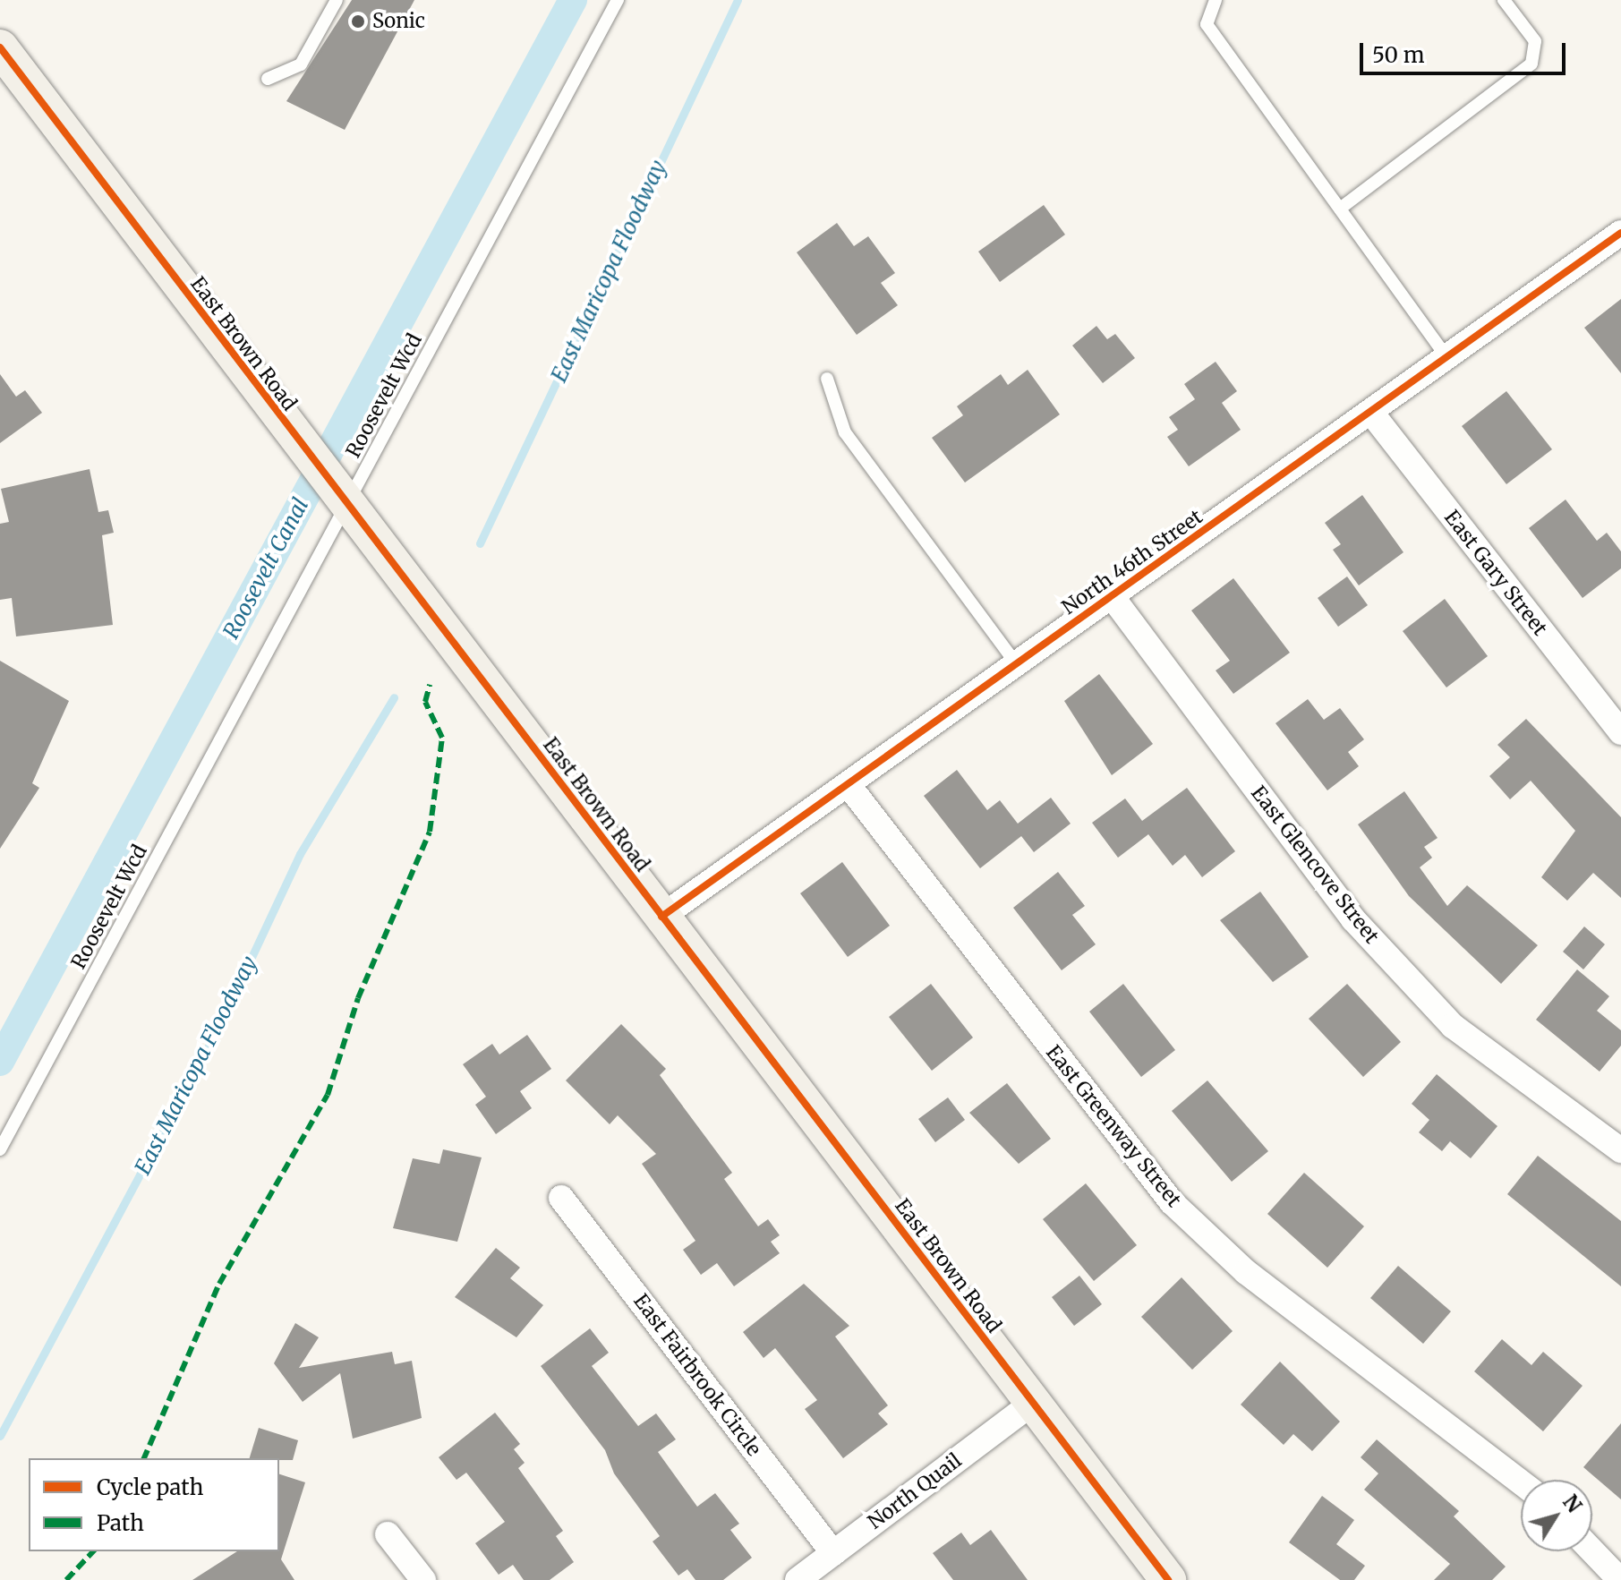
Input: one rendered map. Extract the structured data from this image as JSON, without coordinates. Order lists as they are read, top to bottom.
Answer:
{
  "streets": {
    "main road": ["East Brown Road"],
    "street": [
      "North 46th Street",
      "East Gary Street",
      "East Glencove Street",
      "East Greenway Street",
      "East Fairbrook Circle",
      "North Quail"
    ],
    "lane": ["Roosevelt Wcd"]
  },
  "crossings": [
    ["East Brown Road", "Roosevelt Wcd"],
    ["East Brown Road", "North 46th Street"],
    ["East Brown Road", "North Quail"],
    ["North 46th Street", "East Gary Street"],
    ["North 46th Street", "East Glencove Street"],
    ["North 46th Street", "East Greenway Street"],
    ["East Fairbrook Circle", "North Quail"]
  ],
  "water": ["East Maricopa Floodway", "Roosevelt Canal"],
  "places": ["Sonic"],
  "legend": ["Cycle path", "Path"],
  "scale_bar": "50 m",
  "north": "top right"
}
